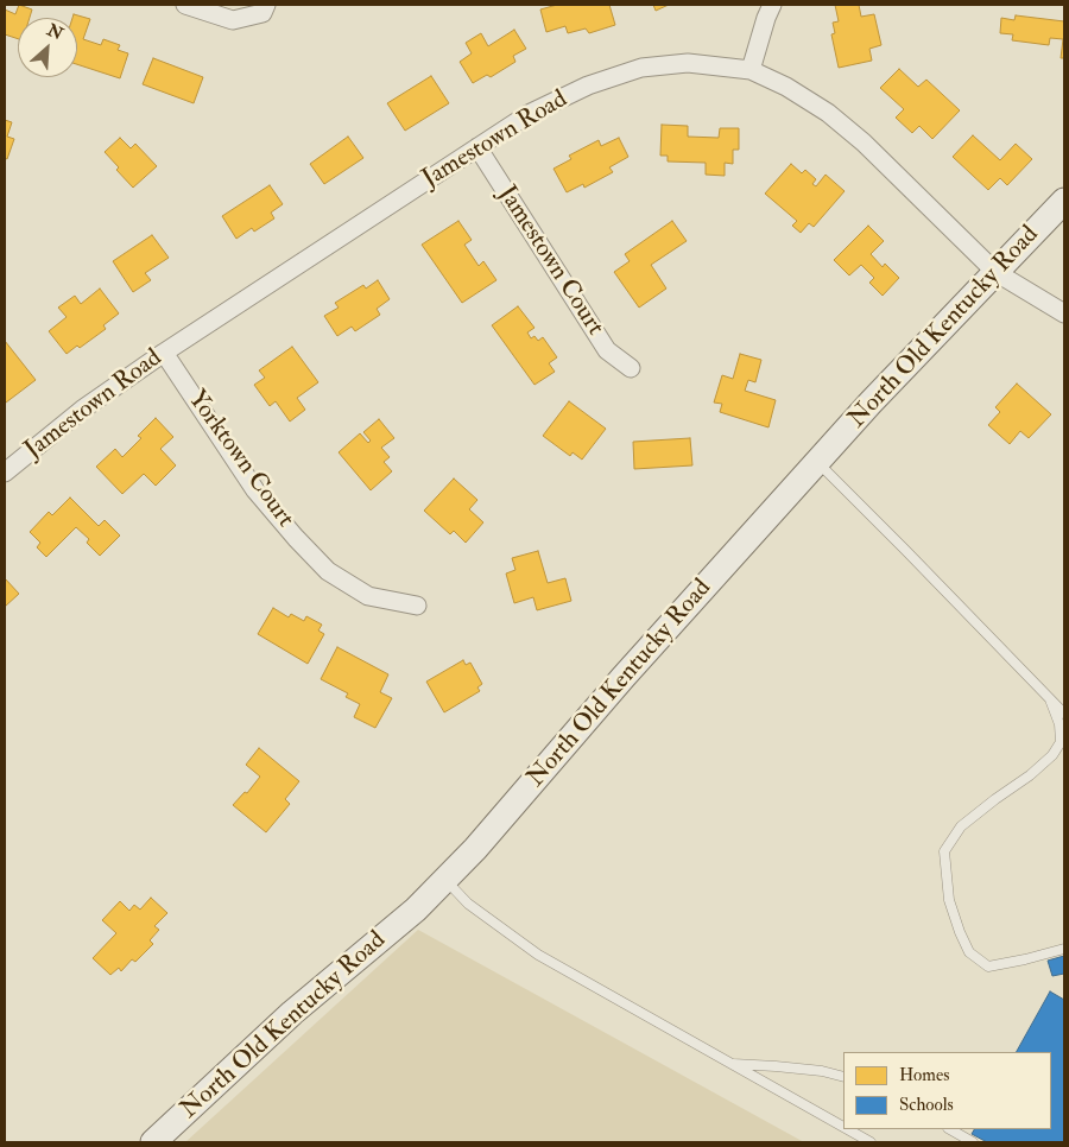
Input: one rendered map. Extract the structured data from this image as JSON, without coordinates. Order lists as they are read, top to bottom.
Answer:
{
  "streets": {
    "street": [
      "Jamestown Road",
      "Jamestown Court",
      "North Old Kentucky Road",
      "Yorktown Court"
    ]
  },
  "crossings": [
    ["Jamestown Road", "Jamestown Court"],
    ["Jamestown Road", "North Old Kentucky Road"],
    ["Jamestown Road", "Yorktown Court"]
  ],
  "legend": ["Homes", "Schools"],
  "north": "top right"
}
